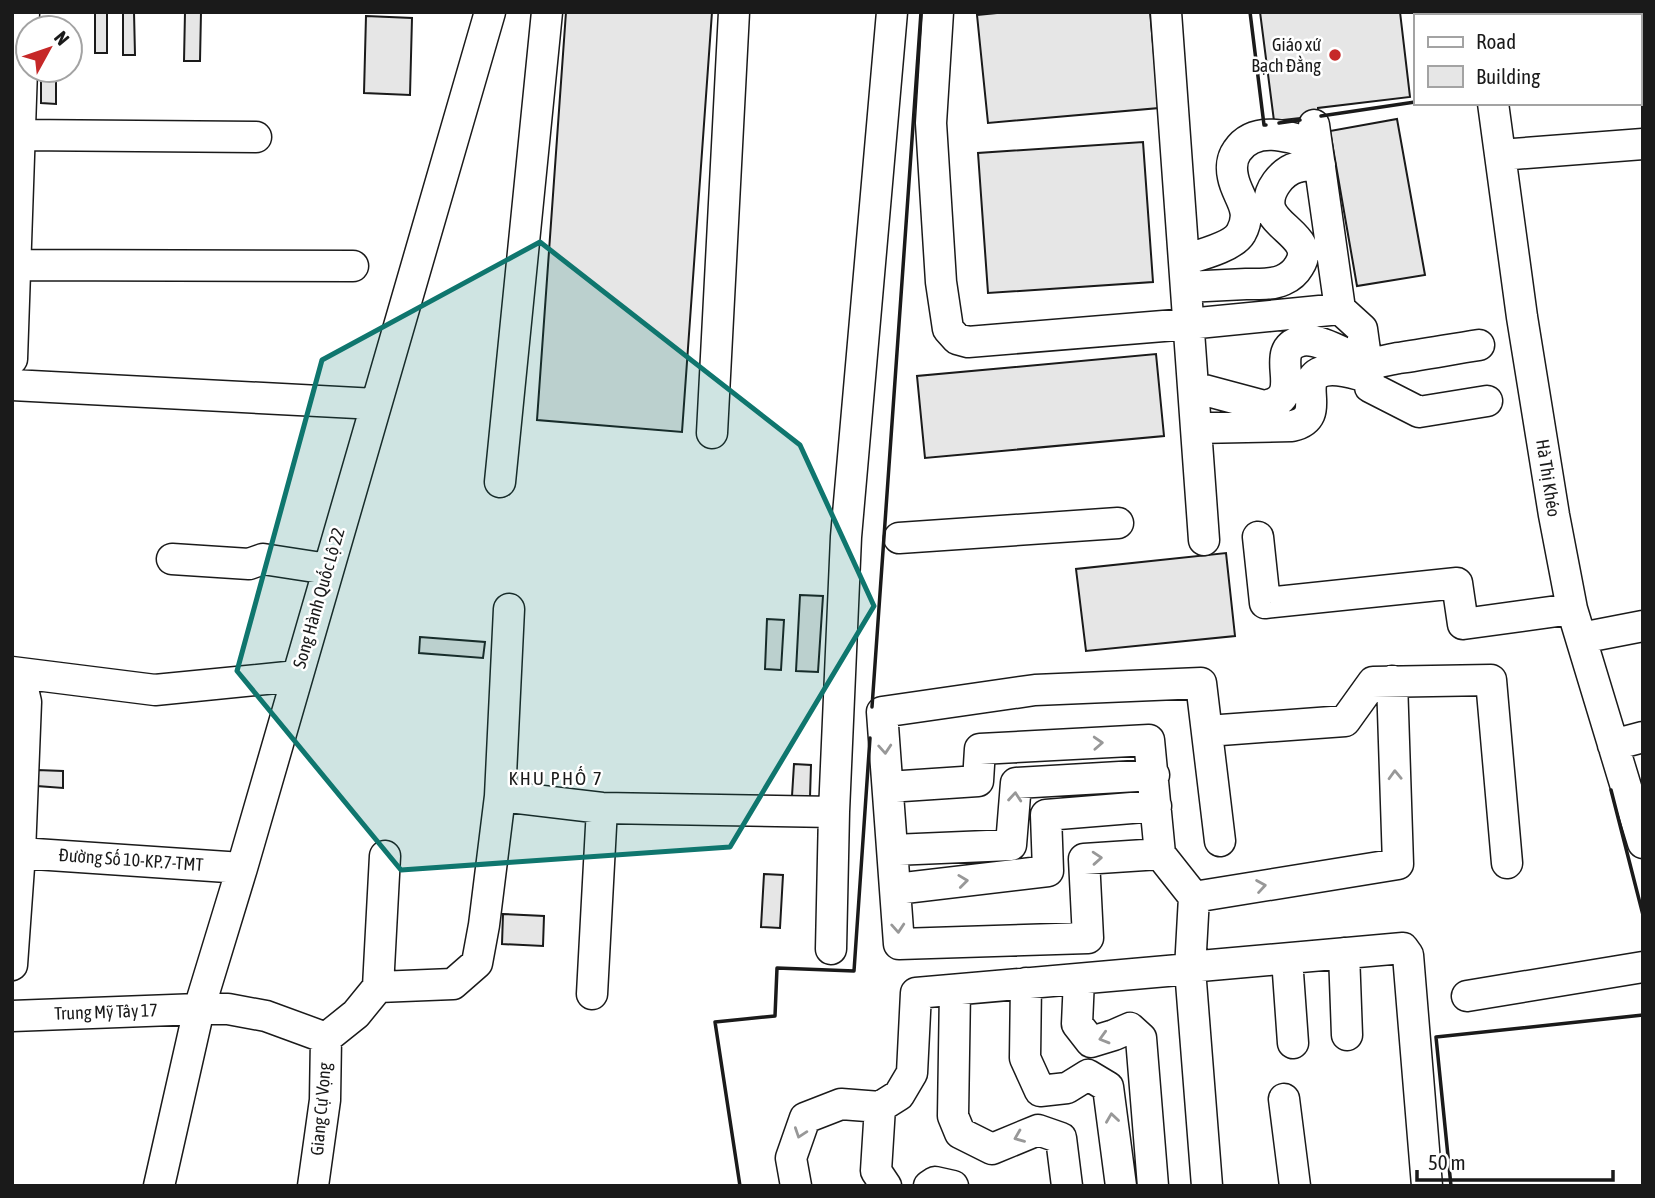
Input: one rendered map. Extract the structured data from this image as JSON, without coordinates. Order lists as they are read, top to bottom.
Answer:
{
  "streets": {
    "street": [
      "Hà Thị Khéo",
      "Song Hành Quốc Lộ 22",
      "Đường Số 10-KP.7-TMT",
      "Trung Mỹ Tây 17",
      "Giang Cự Vọng"
    ]
  },
  "crossings": [
    ["Song Hành Quốc Lộ 22", "Đường Số 10-KP.7-TMT"],
    ["Song Hành Quốc Lộ 22", "Trung Mỹ Tây 17"],
    ["Song Hành Quốc Lộ 22", "Giang Cự Vọng"],
    ["Trung Mỹ Tây 17", "Giang Cự Vọng"]
  ],
  "districts": ["KHU PHỐ 7"],
  "places": ["Giáo xứ Bạch Đằng"],
  "legend": ["Road", "Building"],
  "scale_bar": "50 m",
  "north": "top right"
}
